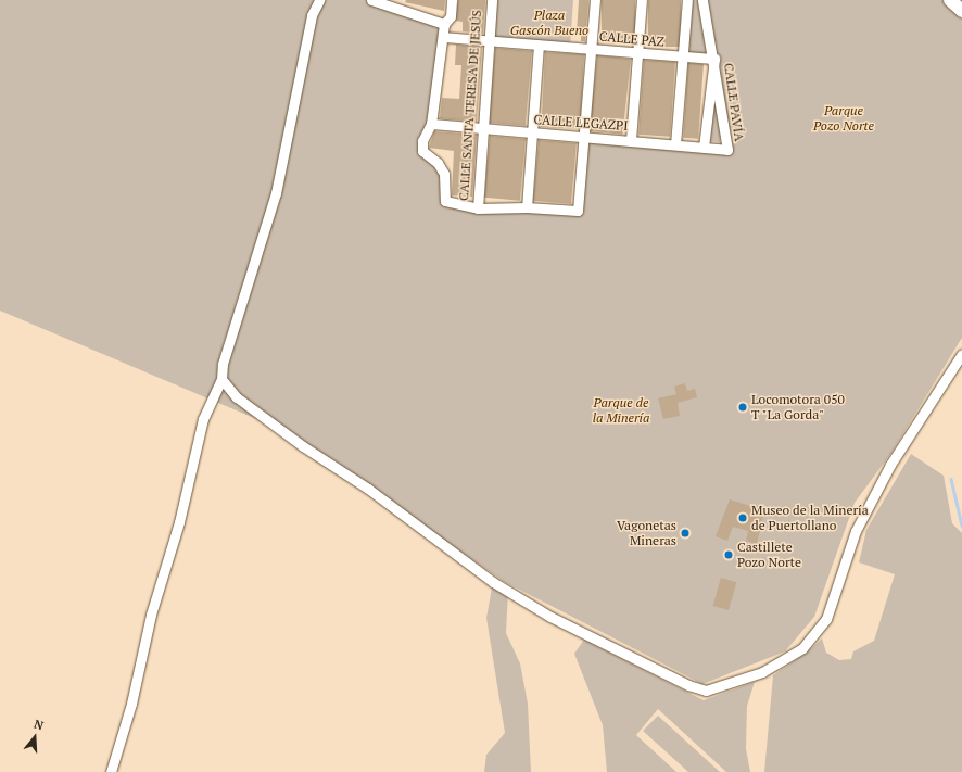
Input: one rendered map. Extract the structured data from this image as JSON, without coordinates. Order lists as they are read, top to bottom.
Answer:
{
  "streets": {
    "street": [
      "CALLE PAZ",
      "CALLE PAVÍA",
      "CALLE SANTA TERESA DE JESÚS",
      "CALLE LEGAZPI"
    ]
  },
  "crossings": [
    ["CALLE PAZ", "CALLE PAVÍA"],
    ["CALLE PAZ", "CALLE SANTA TERESA DE JESÚS"],
    ["CALLE PAVÍA", "CALLE LEGAZPI"],
    ["CALLE SANTA TERESA DE JESÚS", "CALLE LEGAZPI"]
  ],
  "parks": ["Plaza Gascón Bueno", "Parque Pozo Norte", "Parque de la Minería"],
  "places": [
    "Locomotora 050 T \"La Gorda\"",
    "Museo de la Minería de Puertollano",
    "Vagonetas Mineras",
    "Castillete Pozo Norte"
  ],
  "north": "top"
}
